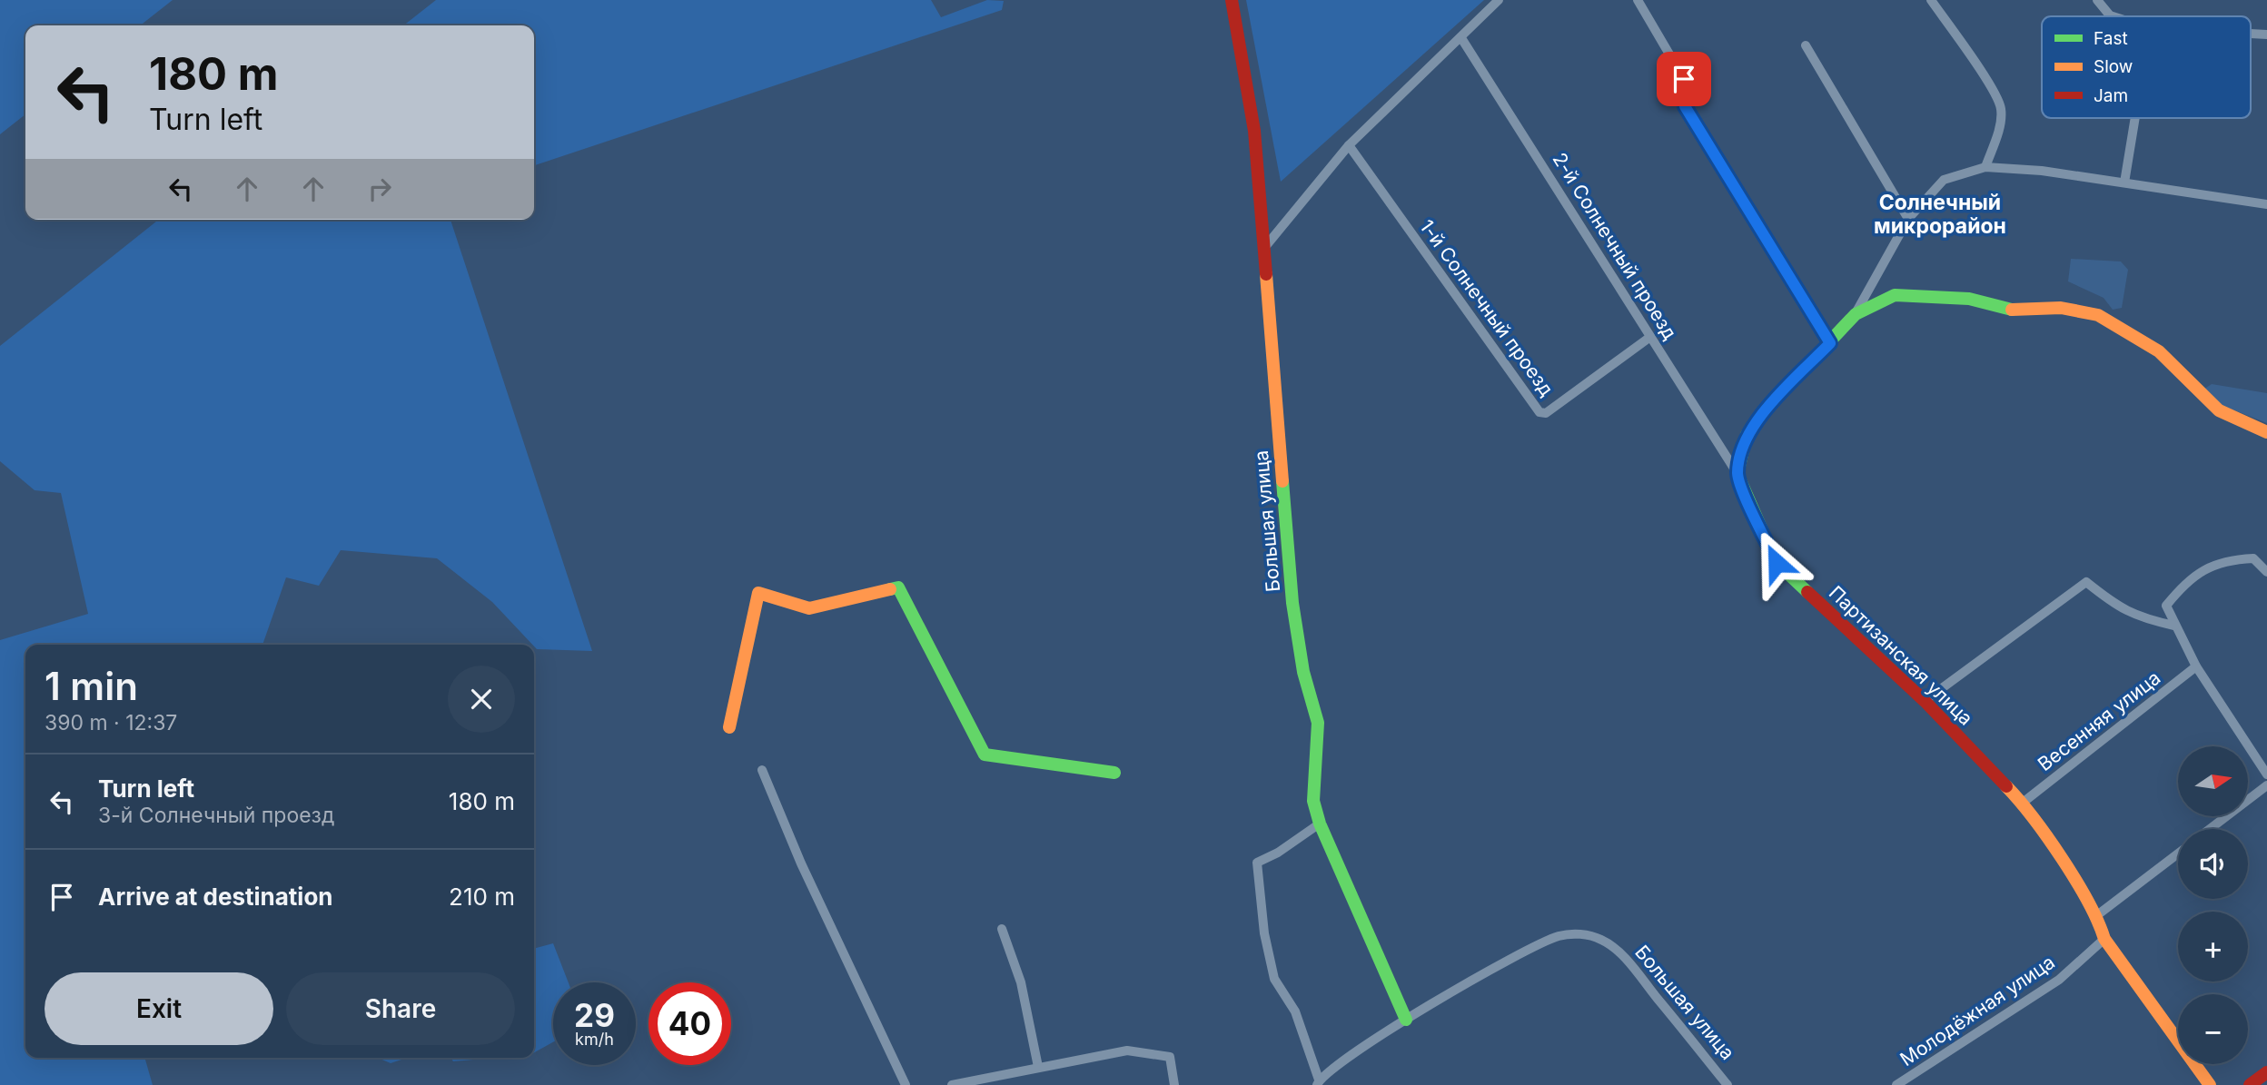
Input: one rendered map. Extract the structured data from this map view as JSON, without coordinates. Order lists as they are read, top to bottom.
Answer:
{
  "streets": {
    "street": [
      "2-й Солнечный проезд",
      "1-й Солнечный проезд",
      "Большая улица",
      "Партизанская улица",
      "Весенняя улица",
      "Молодёжная улица"
    ]
  },
  "crossings": [
    ["2-й Солнечный проезд", "1-й Солнечный проезд"],
    ["2-й Солнечный проезд", "Партизанская улица"],
    ["Партизанская улица", "Весенняя улица"],
    ["Партизанская улица", "Молодёжная улица"]
  ],
  "districts": ["Солнечный микрорайон"],
  "legend": ["Fast", "Slow", "Jam"],
  "north": "right",
  "page": {
    "turn": ["180 m", "Turn left"],
    "heading": ["1 min", "390 m · 12:37"],
    "map_buttons": ["+", "−"],
    "list": [
      {
        "name": "Turn left",
        "note": "3-й Солнечный проезд",
        "value": "180 m"
      },
      {
        "name": "Arrive at destination",
        "value": "210 m"
      }
    ],
    "buttons": ["Exit", "Share"],
    "speed": "29 km/h",
    "limit": "40"
  }
}
